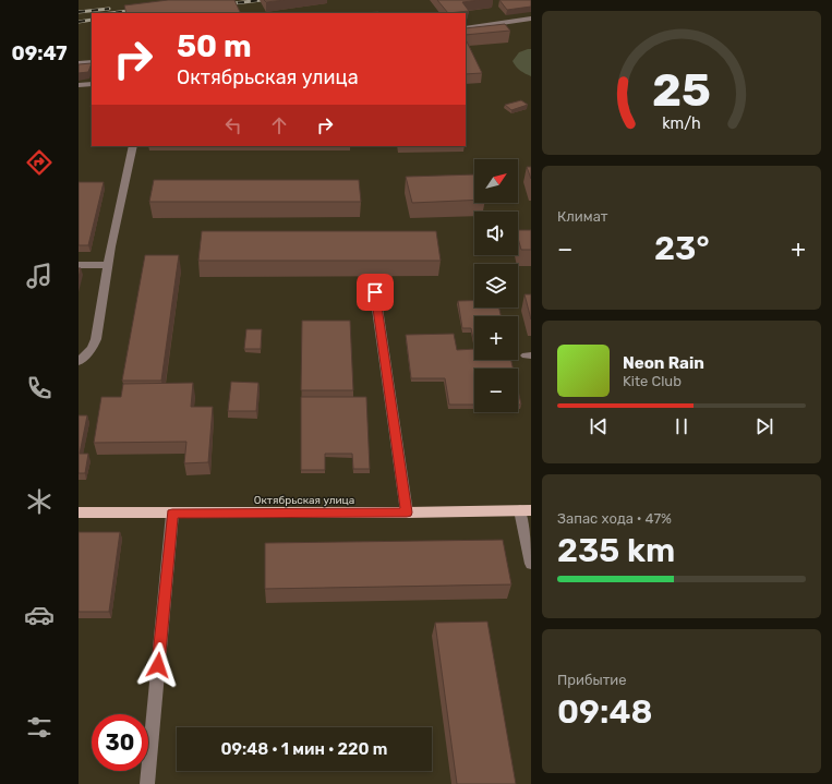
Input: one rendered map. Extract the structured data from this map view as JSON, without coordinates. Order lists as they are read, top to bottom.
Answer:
{
  "streets": {
    "main road": ["Октябрьская улица"]
  },
  "north": "top right",
  "page": {
    "tabs": "09:47",
    "turn": ["50 m", "Октябрьская улица"],
    "map_buttons": ["+", "−"],
    "tile": [
      "Климат",
      ["Запас хода · 47%", "235 km"],
      ["Прибытие", "09:48"]
    ],
    "heat": ["−", "23°", "+"],
    "song": ["Neon Rain", "Kite Club"],
    "limit": "30",
    "trip": "09:48 · 1 мин · 220 m",
    "gauge": ["25", "km/h"]
  }
}
